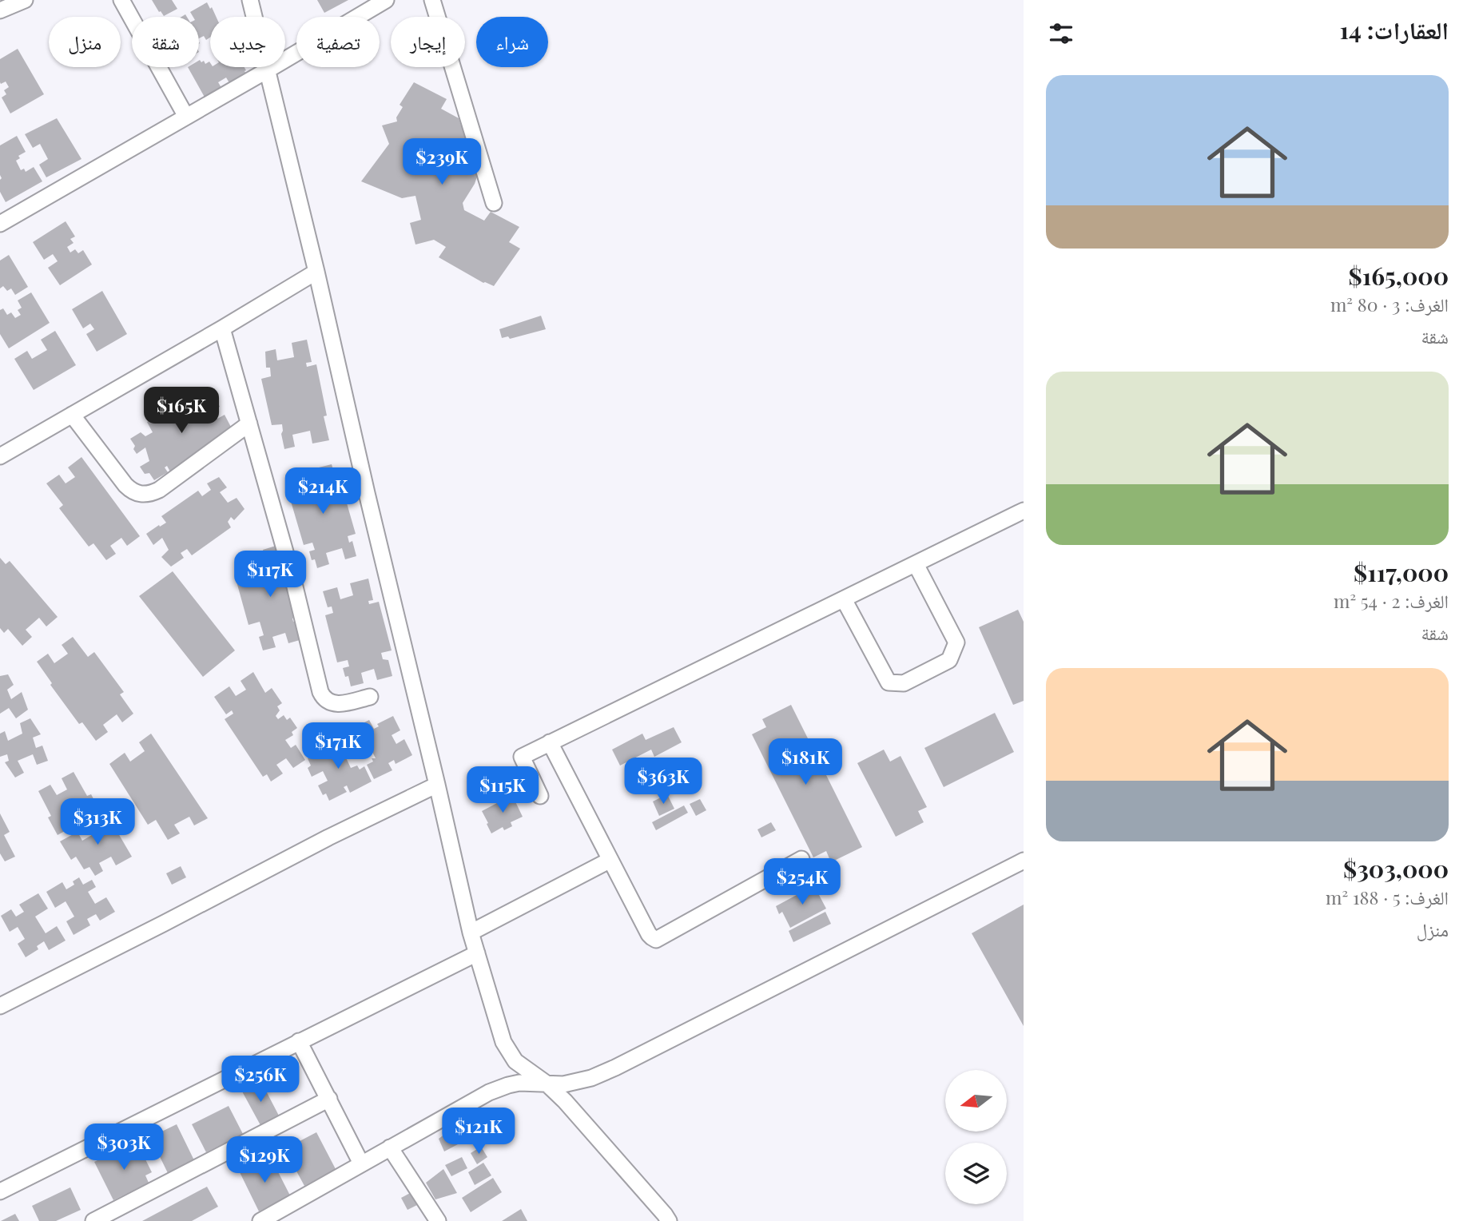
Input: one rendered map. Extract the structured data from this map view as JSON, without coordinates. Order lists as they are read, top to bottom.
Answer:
{
  "north": "left",
  "page": {
    "heading": "العقارات: 14",
    "chip": [
      "شراء",
      "إيجار",
      "تصفية",
      "جديد",
      "شقة",
      "منزل"
    ],
    "list": [
      {
        "name": "$165,000",
        "note": "الغرف: 3 · 80 m² · شقة"
      },
      {
        "name": "$117,000",
        "note": "الغرف: 2 · 54 m² · شقة"
      },
      {
        "name": "$303,000",
        "note": "الغرف: 5 · 188 m² · منزل"
      }
    ],
    "price": [
      "$239K",
      "$165K",
      "$214K",
      "$117K",
      "$171K",
      "$181K",
      "$363K",
      "$115K",
      "$313K",
      "$254K",
      "$256K",
      "$121K",
      "$303K",
      "$129K"
    ]
  }
}
